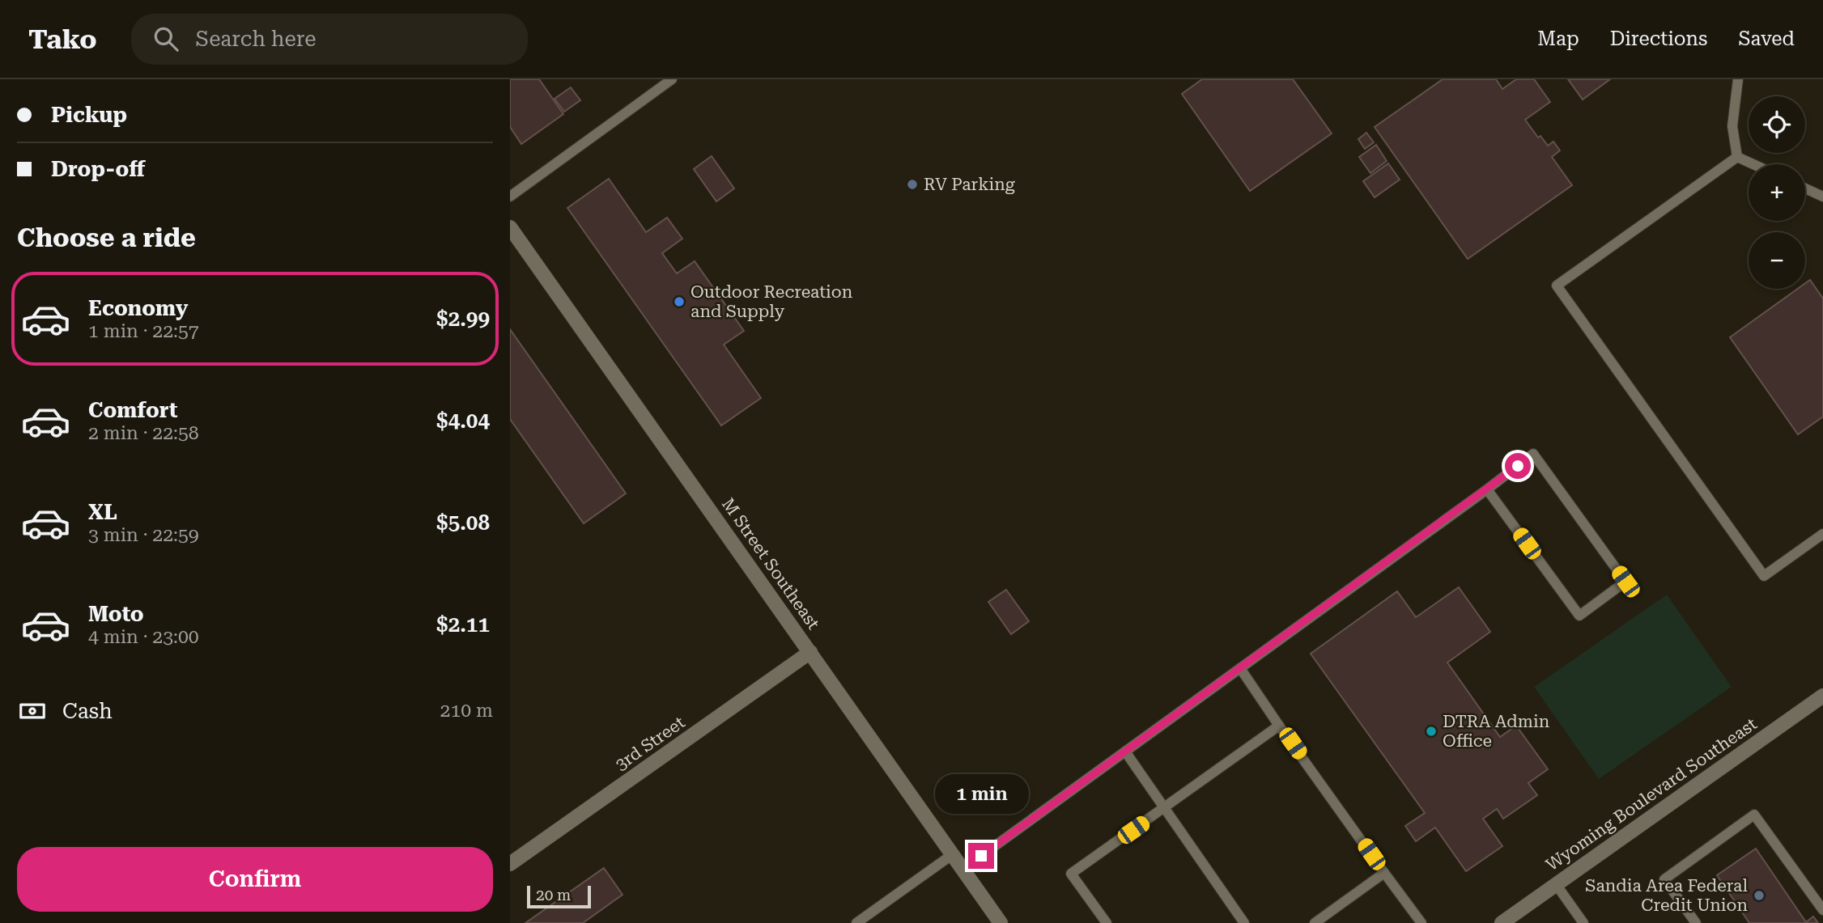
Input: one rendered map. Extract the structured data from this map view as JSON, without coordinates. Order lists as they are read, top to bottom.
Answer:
{
  "streets": {
    "street": ["M Street Southeast", "3rd Street", "Wyoming Boulevard Southeast"]
  },
  "crossings": [
    ["M Street Southeast", "3rd Street"]
  ],
  "places": [
    "RV Parking",
    "Outdoor Recreation and Supply",
    "DTRA Admin Office",
    "Sandia Area Federal Credit Union"
  ],
  "scale_bar": "20 m",
  "page": {
    "header": "Tako",
    "search": "Search here",
    "nav": ["Map", "Directions", "Saved"],
    "banner": ["Pickup", "Drop-off"],
    "map_buttons": ["+", "−"],
    "heading": "Choose a ride",
    "list": [
      {
        "name": "Economy",
        "note": "1 min · 22:57",
        "value": "$2.99"
      },
      {
        "name": "Comfort",
        "note": "2 min · 22:58",
        "value": "$4.04"
      },
      {
        "name": "XL",
        "note": "3 min · 22:59",
        "value": "$5.08"
      },
      {
        "name": "Moto",
        "note": "4 min · 23:00",
        "value": "$2.11"
      }
    ],
    "pay": ["Cash", "210 m"],
    "bubble": "1 min",
    "buttons": "Confirm",
    "scale": "20 m"
  }
}
